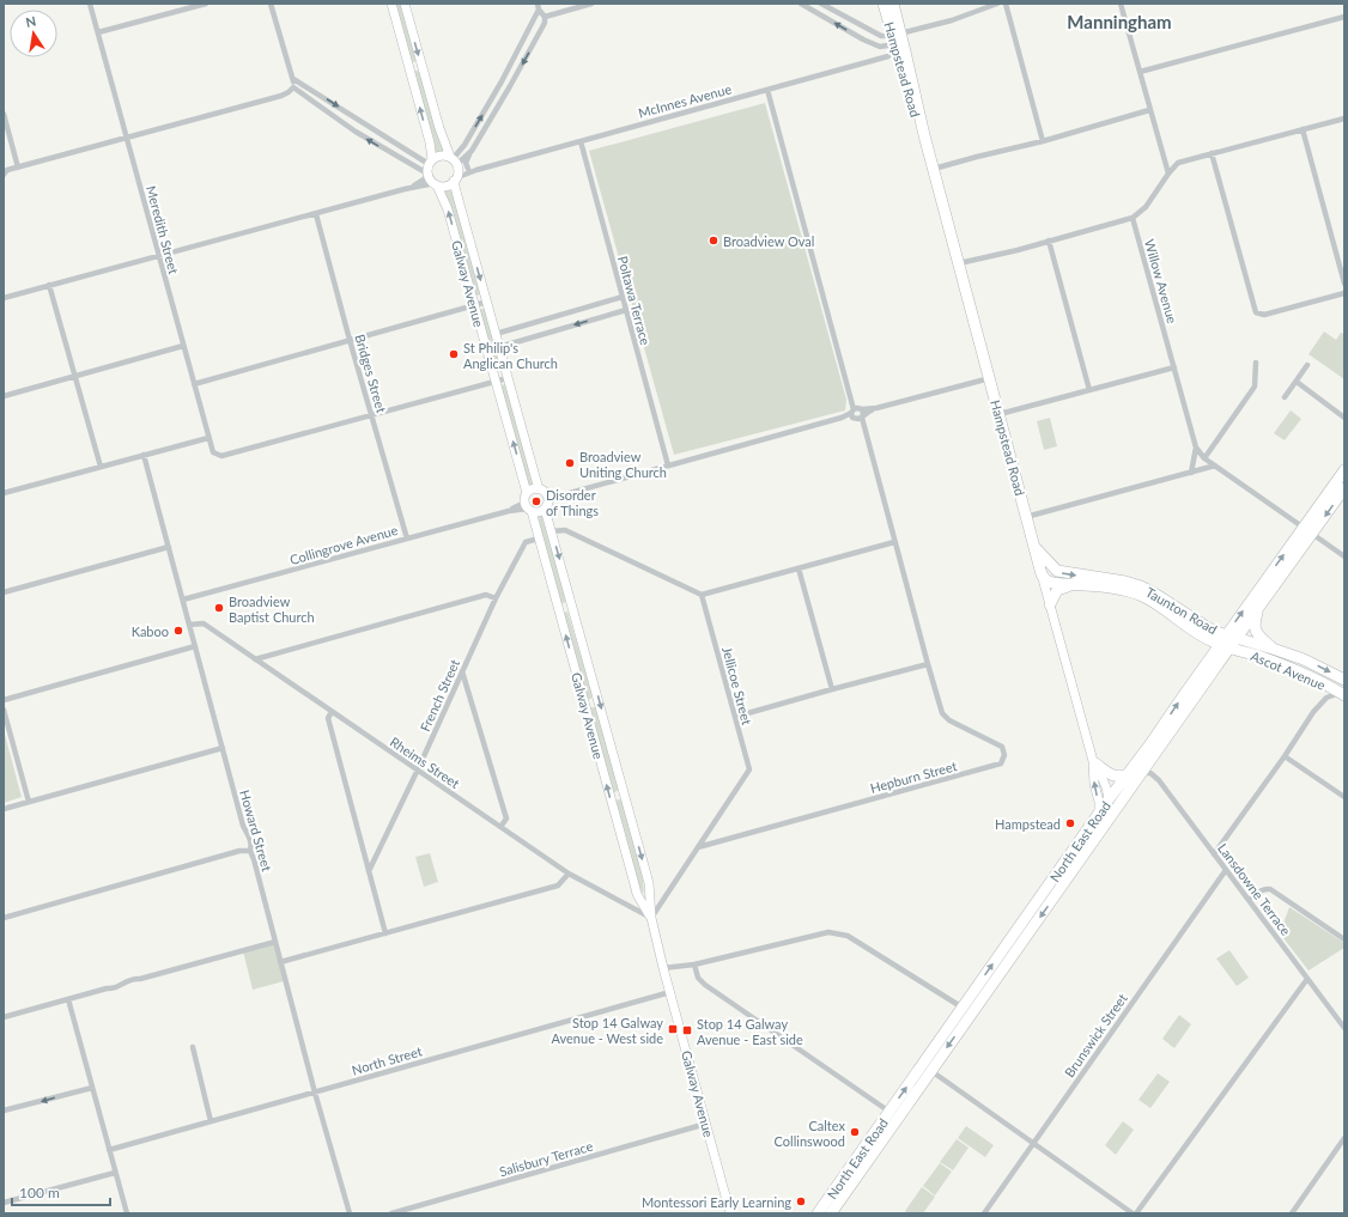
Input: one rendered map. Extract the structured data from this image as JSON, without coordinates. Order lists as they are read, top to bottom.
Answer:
{
  "streets": {
    "highway": [
      "Hampstead Road",
      "Taunton Road",
      "Ascot Avenue",
      "North East Road"
    ],
    "street": [
      "McInnes Avenue",
      "Meredith Street",
      "Willow Avenue",
      "Galway Avenue",
      "Poltawa Terrace",
      "Bridges Street",
      "Collingrove Avenue",
      "Jellicoe Street",
      "French Street",
      "Rheims Street",
      "Hepburn Street",
      "Howard Street",
      "Lansdowne Terrace",
      "Brunswick Street",
      "North Street",
      "Salisbury Terrace"
    ]
  },
  "crossings": [
    ["Hampstead Road", "McInnes Avenue"],
    ["Hampstead Road", "Taunton Road"],
    ["Hampstead Road", "North East Road"],
    ["McInnes Avenue", "Galway Avenue"],
    ["McInnes Avenue", "Poltawa Terrace"],
    ["Meredith Street", "Bridges Street"],
    ["Willow Avenue", "North East Road"],
    ["Galway Avenue", "Collingrove Avenue"],
    ["Galway Avenue", "Jellicoe Street"],
    ["Galway Avenue", "French Street"],
    ["Galway Avenue", "Rheims Street"],
    ["Galway Avenue", "North Street"],
    ["Galway Avenue", "Salisbury Terrace"],
    ["Bridges Street", "Collingrove Avenue"],
    ["Collingrove Avenue", "Howard Street"],
    ["Taunton Road", "Ascot Avenue"],
    ["Taunton Road", "North East Road"],
    ["Ascot Avenue", "North East Road"],
    ["Jellicoe Street", "Rheims Street"],
    ["Jellicoe Street", "Hepburn Street"],
    ["French Street", "Rheims Street"],
    ["Rheims Street", "Howard Street"],
    ["Howard Street", "North Street"],
    ["North East Road", "Lansdowne Terrace"],
    ["Lansdowne Terrace", "Brunswick Street"]
  ],
  "districts": ["Manningham"],
  "places": {
    "other": [
      "Broadview Oval",
      "St Philip's Anglican Church",
      "Broadview Uniting Church",
      "Disorder of Things",
      "Broadview Baptist Church",
      "Kaboo",
      "Hampstead",
      "Caltex Collinswood",
      "Montessori Early Learning"
    ],
    "transit": ["Stop 14 Galway Avenue - West side", "Stop 14 Galway Avenue - East side"]
  },
  "scale_bar": "100 m",
  "north": "top"
}
